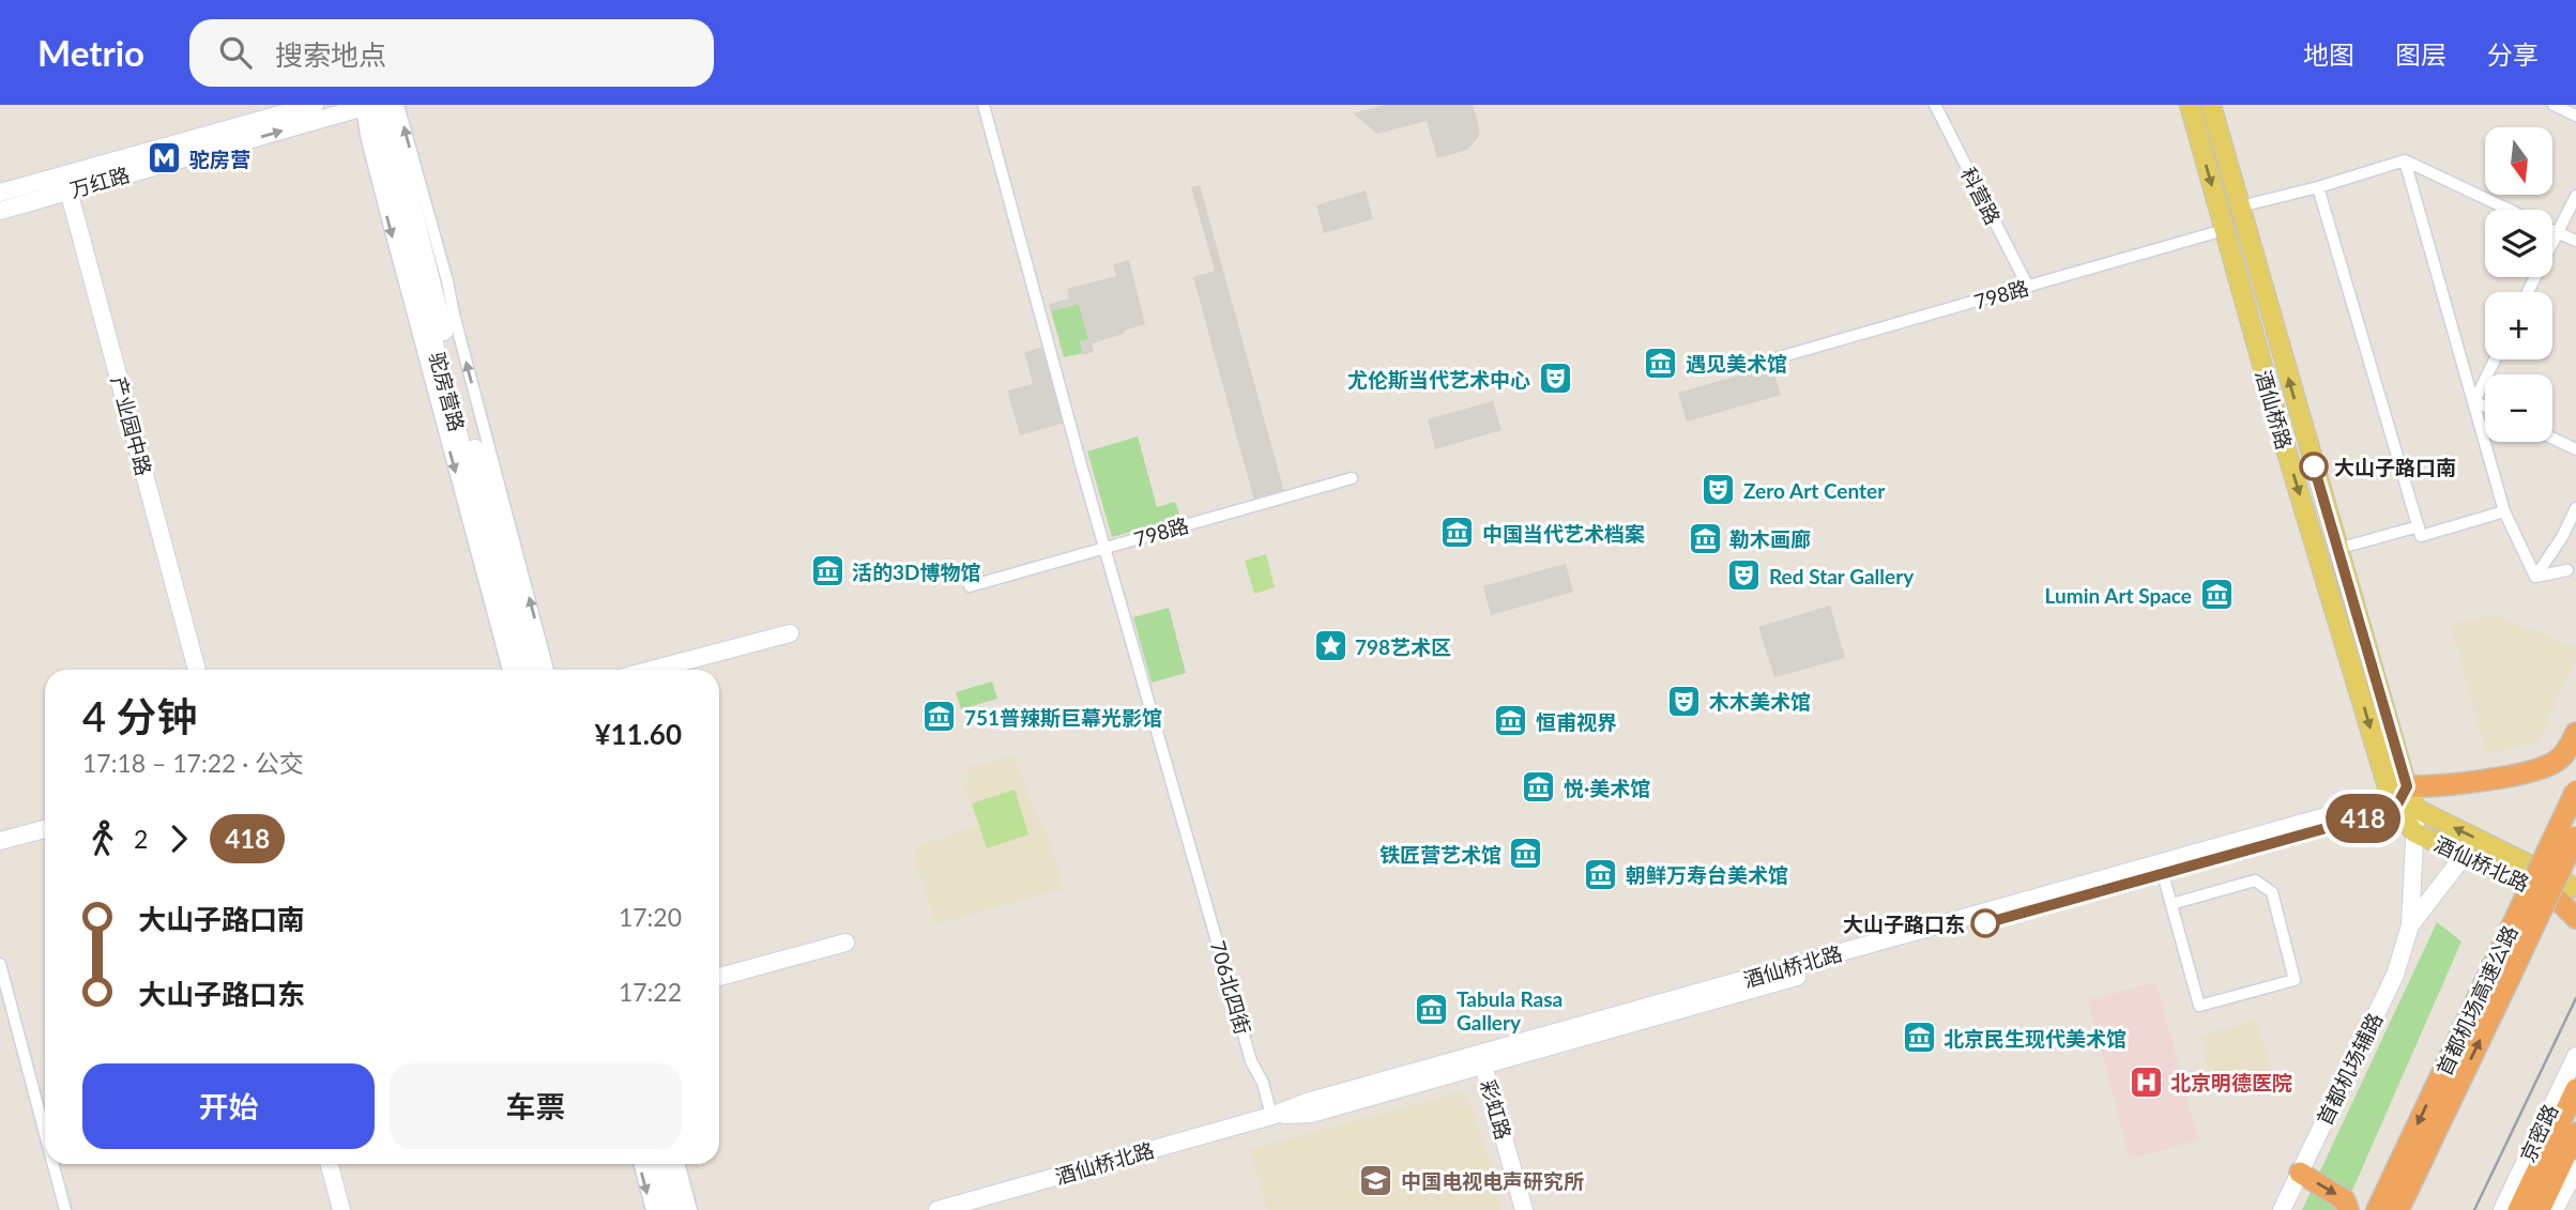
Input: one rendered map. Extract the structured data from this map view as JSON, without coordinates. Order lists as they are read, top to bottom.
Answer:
{
  "streets": {
    "highway": ["首都机场高速公路"],
    "main road": ["酒仙桥路", "酒仙桥北路"],
    "street": [
      "万红路",
      "科营路",
      "798路",
      "驼房营路",
      "产业园中路",
      "706北四街",
      "首都机场辅路",
      "彩虹路",
      "京密路"
    ]
  },
  "crossings": [
    ["万红路", "驼房营路"],
    ["万红路", "产业园中路"],
    ["科营路", "798路"],
    ["798路", "酒仙桥路"],
    ["798路", "706北四街"],
    ["酒仙桥路", "酒仙桥北路"],
    ["酒仙桥北路", "706北四街"],
    ["酒仙桥北路", "彩虹路"]
  ],
  "places": {
    "metro station": ["驼房营"],
    "museum": [
      "遇见美术馆",
      "中国当代艺术档案",
      "勒木画廊",
      "活的3D博物馆",
      "Lumin Art Space",
      "751普辣斯巨幕光影馆",
      "恒甫视界",
      "悦·美术馆",
      "铁匠营艺术馆",
      "朝鲜万寿台美术馆",
      "Tabula Rasa Gallery",
      "北京民生现代美术馆"
    ],
    "theatre": [
      "尤伦斯当代艺术中心",
      "Zero Art Center",
      "Red Star Gallery",
      "木木美术馆"
    ],
    "other": ["大山子路口南", "大山子路口东"],
    "place": ["798艺术区"],
    "hospital": ["北京明德医院"],
    "school or university": ["中国电视电声研究所"]
  },
  "lines": ["bus line 418"],
  "north": "bottom",
  "page": {
    "header": "Metrio",
    "search": "搜索地点",
    "nav": ["地图", "图层", "分享"],
    "on_map": "418",
    "map_buttons": ["+", "−"],
    "heading": ["4 分钟", "17:18 – 17:22 · 公交", "¥11.60"],
    "legs": ["2", "418"],
    "list": [
      {
        "name": "大山子路口南",
        "value": "17:20"
      },
      {
        "name": "大山子路口东",
        "value": "17:22"
      }
    ],
    "buttons": ["开始", "车票"]
  }
}
